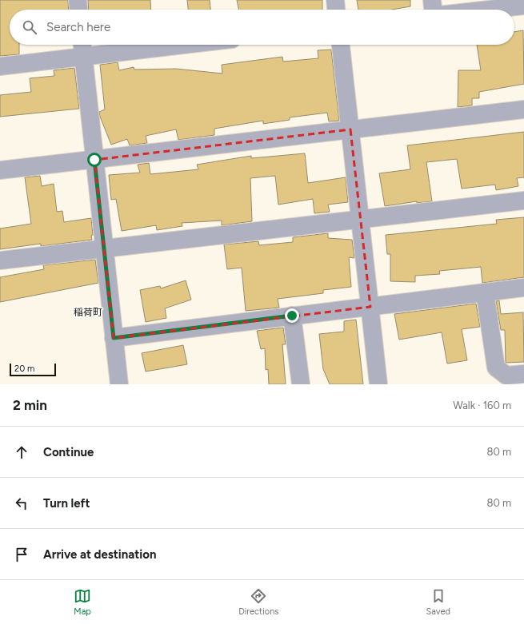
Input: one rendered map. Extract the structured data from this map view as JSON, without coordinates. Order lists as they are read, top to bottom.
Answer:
{
  "districts": ["稲荷町"],
  "scale_bar": "20 m",
  "page": {
    "search": "Search here",
    "scale": "20 m",
    "heading": ["2 min", "Walk · 160 m"],
    "list": [
      ["Continue", "80 m"],
      ["Turn left", "80 m"],
      "Arrive at destination"
    ],
    "nav": ["Map", "Directions", "Saved"]
  }
}
